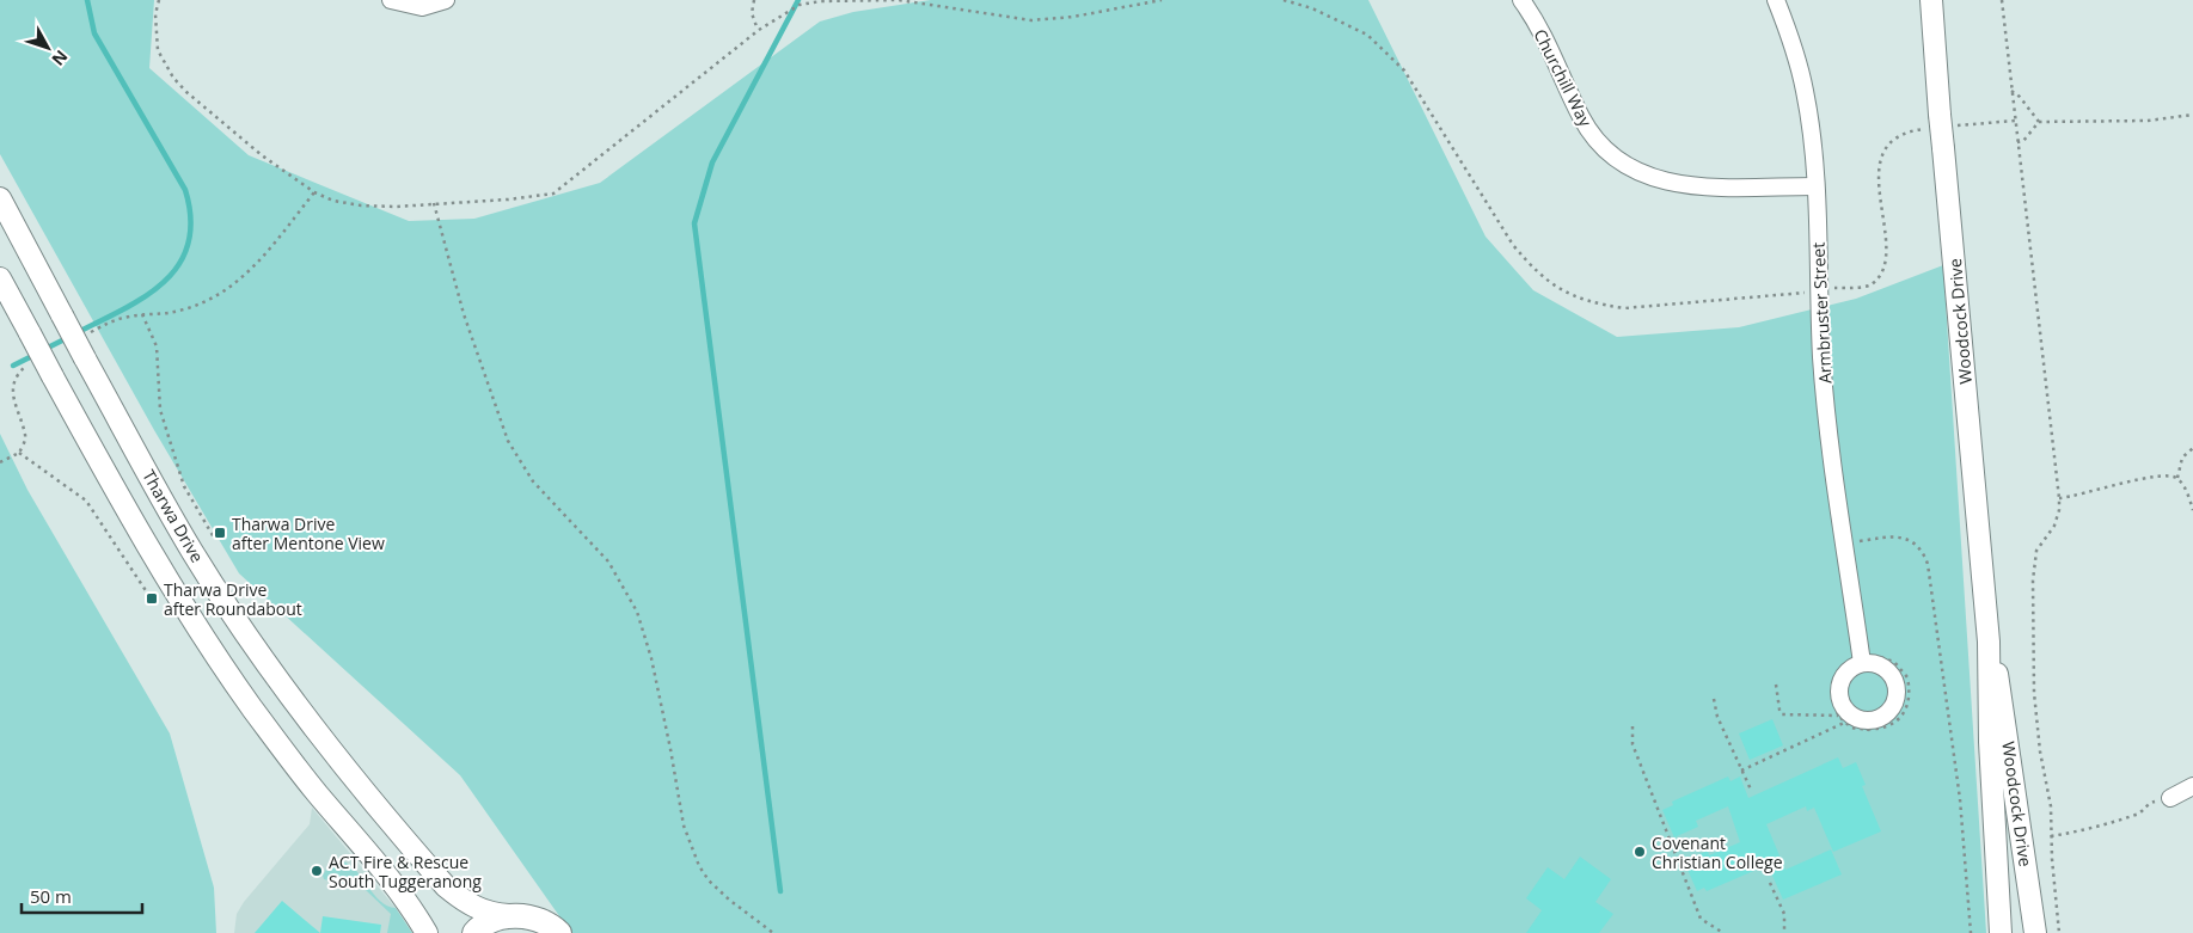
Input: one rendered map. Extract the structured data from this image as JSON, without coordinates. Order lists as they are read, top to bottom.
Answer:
{
  "streets": {
    "main road": ["Woodcock Drive", "Tharwa Drive"],
    "street": ["Churchill Way", "Armbruster Street"]
  },
  "crossings": [
    ["Churchill Way", "Armbruster Street"]
  ],
  "places": {
    "transit": ["Tharwa Drive after Mentone View", "Tharwa Drive after Roundabout"],
    "other": ["Covenant Christian College", "ACT Fire & Rescue South Tuggeranong"]
  },
  "scale_bar": "50 m",
  "north": "bottom right"
}
